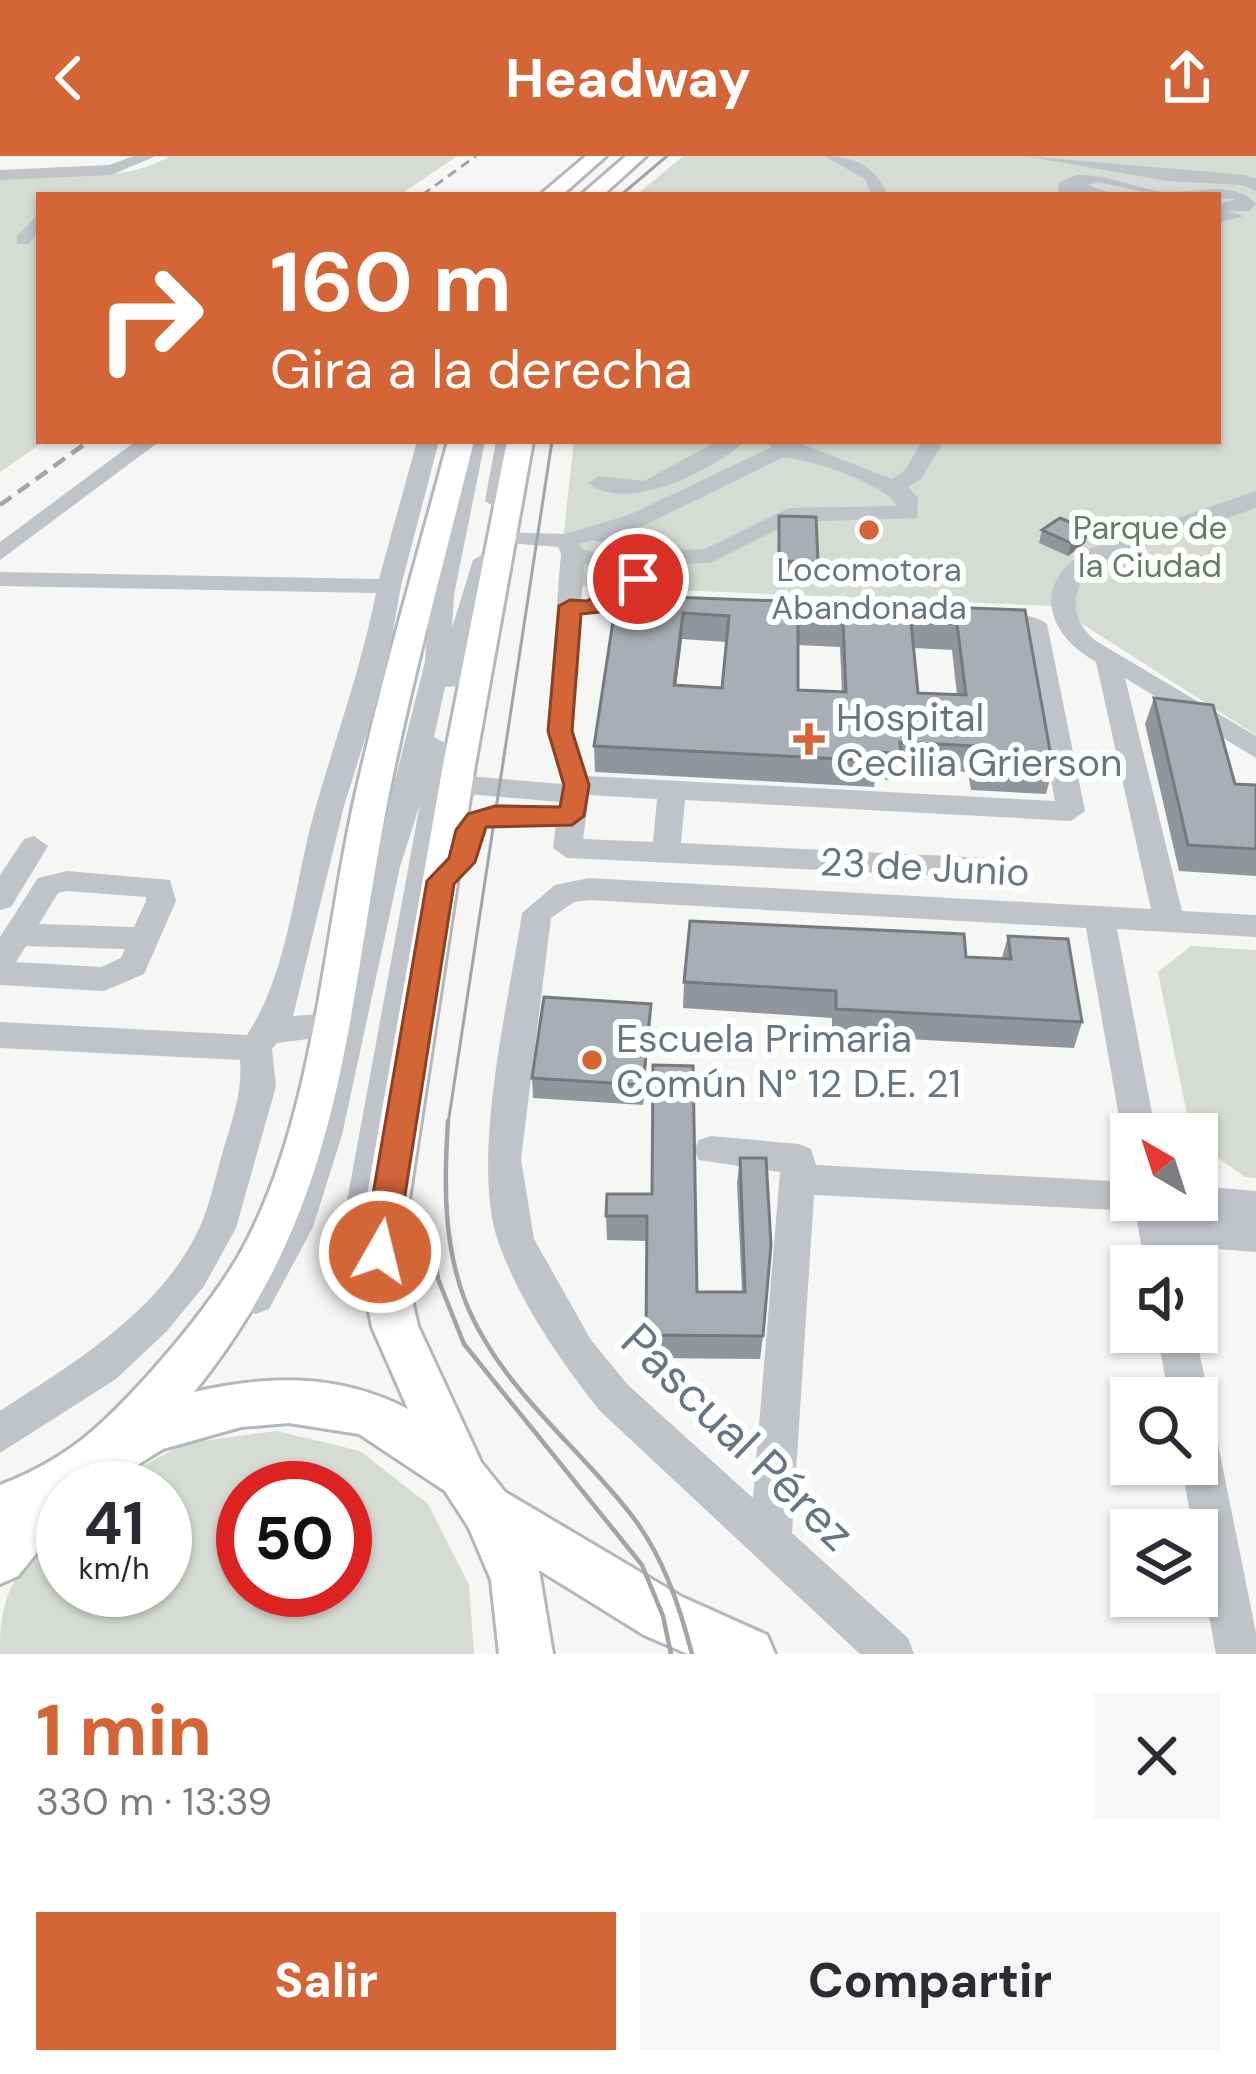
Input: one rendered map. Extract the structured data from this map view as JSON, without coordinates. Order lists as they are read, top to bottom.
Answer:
{
  "streets": {
    "street": ["23 de Junio", "Pascual Pérez"]
  },
  "crossings": [
    ["23 de Junio", "Pascual Pérez"]
  ],
  "parks": ["Parque de la Ciudad"],
  "places": {
    "other": ["Locomotora Abandonada", "Escuela Primaria Común N° 12 D.E. 21"],
    "health": ["Hospital Cecilia Grierson"]
  },
  "north": "top left",
  "page": {
    "header": "Headway",
    "turn": ["160 m", "Gira a la derecha"],
    "speed": "41 km/h",
    "limit": "50",
    "heading": ["1 min", "330 m · 13:39"],
    "buttons": ["Salir", "Compartir"]
  }
}
